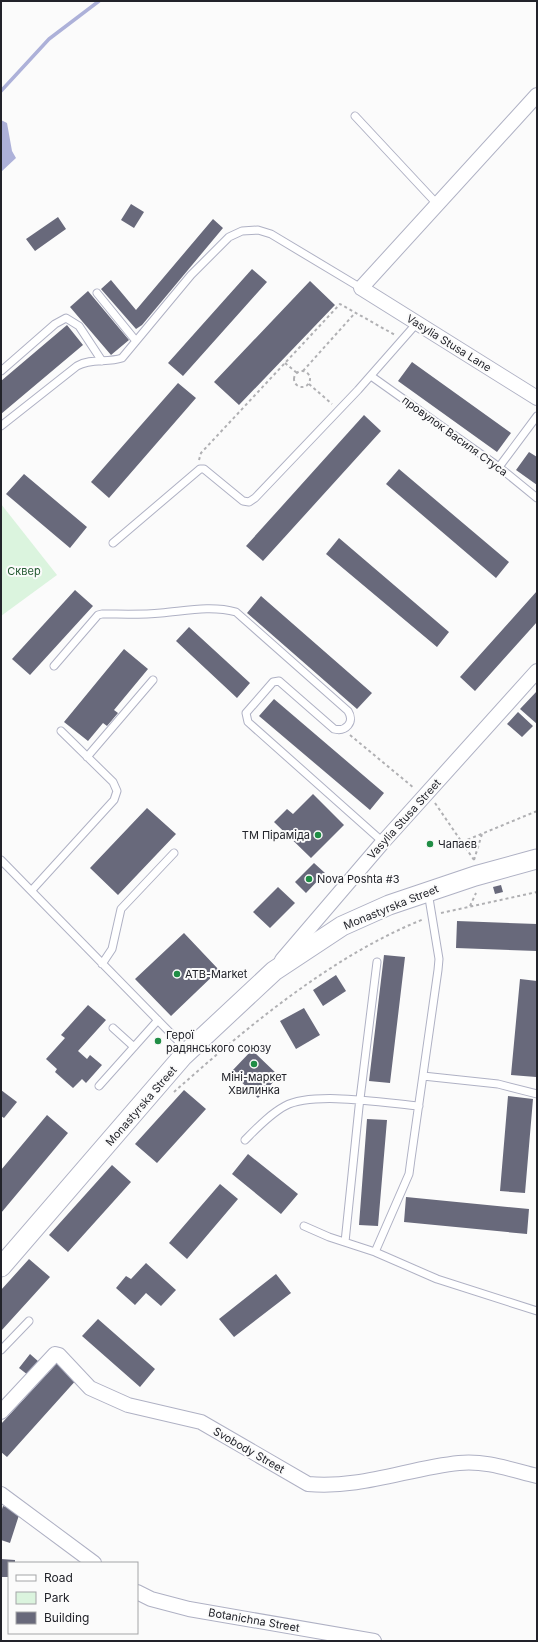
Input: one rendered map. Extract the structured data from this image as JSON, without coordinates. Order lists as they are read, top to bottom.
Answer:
{
  "streets": {
    "main road": ["Monastyrska Street"],
    "street": [
      "Vasylia Stusa Lane",
      "Vasylia Stusa Street",
      "Svobody Street",
      "Botanichna Street"
    ],
    "lane": ["провулок Василя Стуса"]
  },
  "crossings": [
    ["Vasylia Stusa Street", "Monastyrska Street"]
  ],
  "parks": ["Сквер"],
  "places": [
    "ТМ Піраміда",
    "Чапаєв",
    "Nova Poshta #3",
    "ATB-Market",
    "Герої радянського союзу",
    "Міні-маркет Хвилинка"
  ],
  "legend": ["Road", "Park", "Building"]
}
